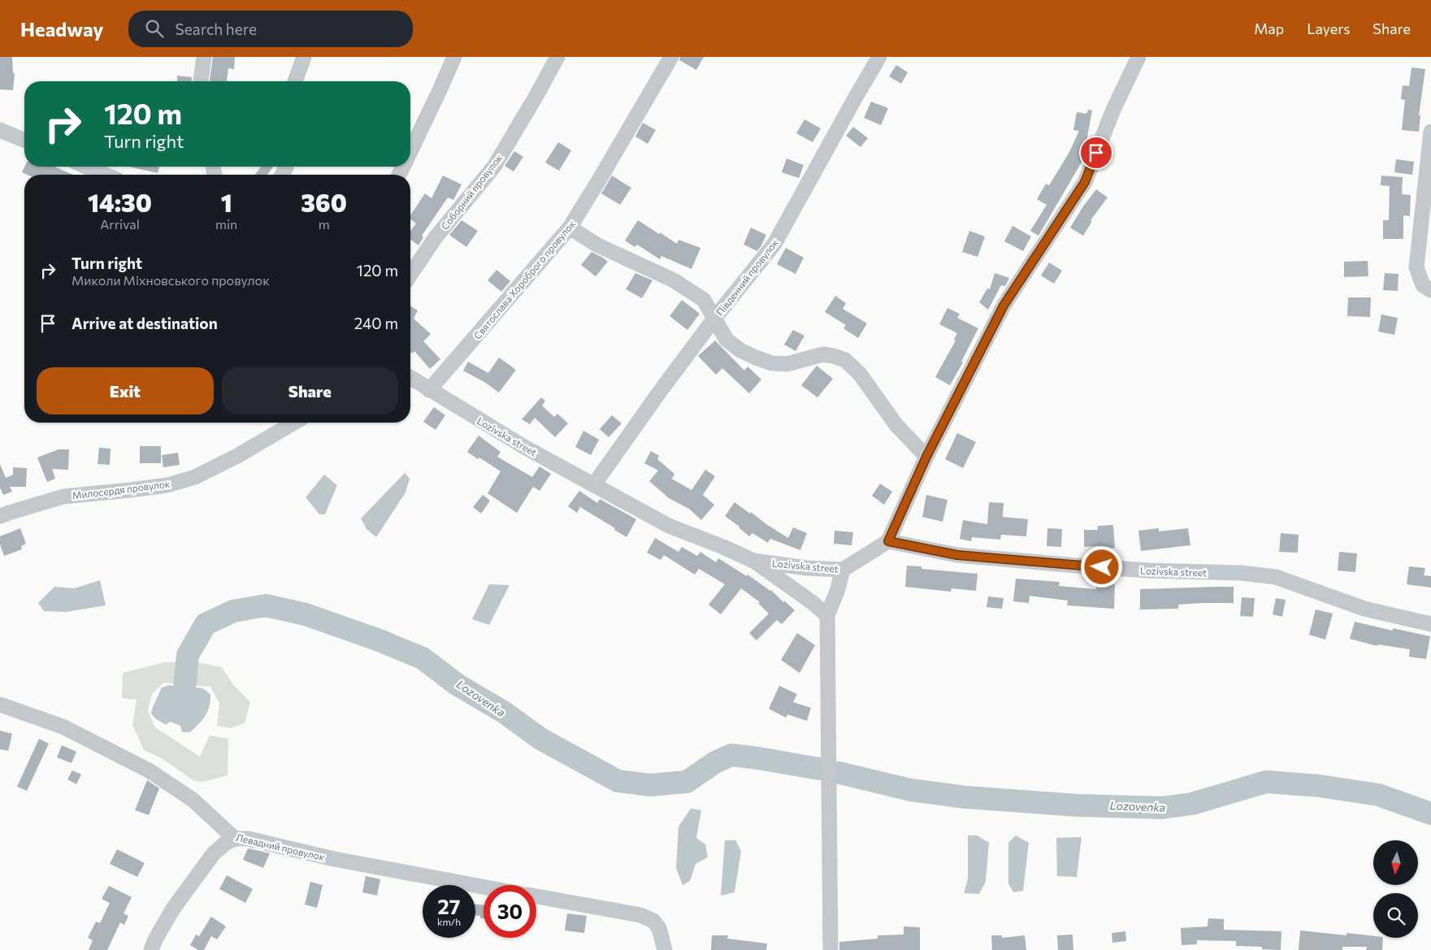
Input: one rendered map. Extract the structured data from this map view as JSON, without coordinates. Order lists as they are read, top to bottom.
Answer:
{
  "streets": {
    "street": [
      "Соборний провулок",
      "Південний провулок",
      "Святослава Хороброго провулок",
      "Lozivska street",
      "Милосердя провулок",
      "Левадний провулок"
    ]
  },
  "crossings": [
    ["Південний провулок", "Lozivska street"],
    ["Святослава Хороброго провулок", "Lozivska street"]
  ],
  "water": ["Lozovenka"],
  "north": "bottom",
  "page": {
    "header": "Headway",
    "search": "Search here",
    "nav": ["Map", "Layers", "Share"],
    "turn": ["120 m", "Turn right"],
    "eta": [
      "14:30",
      "Arrival",
      "1",
      "min",
      "360",
      "m"
    ],
    "list": [
      {
        "name": "Turn right",
        "note": "Миколи Міхновського провулок",
        "value": "120 m"
      },
      {
        "name": "Arrive at destination",
        "value": "240 m"
      }
    ],
    "buttons": ["Exit", "Share"],
    "speed": "27 km/h",
    "limit": "30"
  }
}
